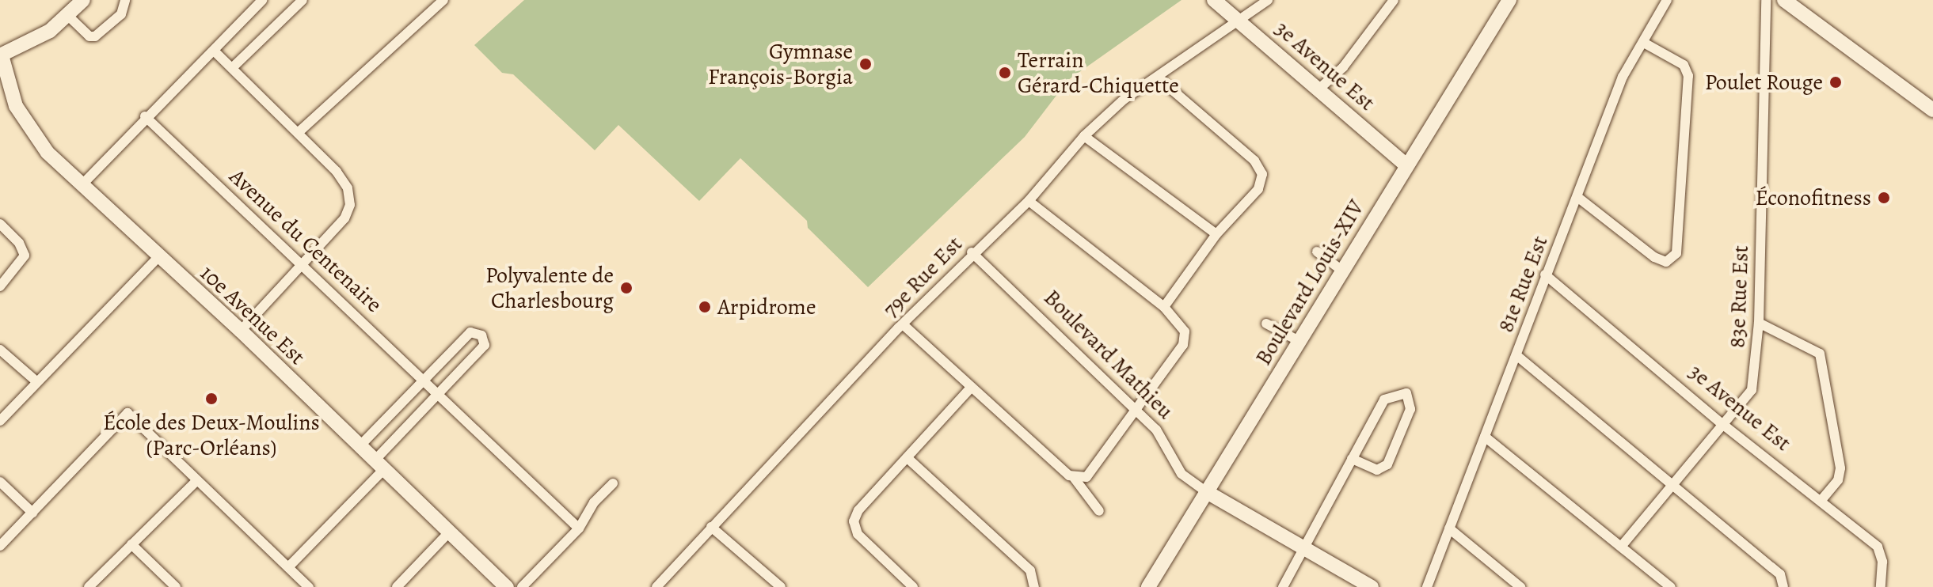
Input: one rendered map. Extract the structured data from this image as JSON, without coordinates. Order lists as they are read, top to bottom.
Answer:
{
  "streets": {
    "street": [
      "3e Avenue Est",
      "Avenue du Centenaire",
      "79e Rue Est",
      "Boulevard Louis-XIV",
      "81e Rue Est",
      "83e Rue Est",
      "10e Avenue Est",
      "Boulevard Mathieu"
    ]
  },
  "crossings": [
    ["3e Avenue Est", "79e Rue Est"],
    ["3e Avenue Est", "Boulevard Louis-XIV"],
    ["3e Avenue Est", "81e Rue Est"],
    ["3e Avenue Est", "83e Rue Est"],
    ["79e Rue Est", "Boulevard Mathieu"],
    ["Boulevard Louis-XIV", "Boulevard Mathieu"]
  ],
  "places": [
    "Gymnase François-Borgia",
    "Terrain Gérard-Chiquette",
    "Poulet Rouge",
    "Éconofitness",
    "Polyvalente de Charlesbourg",
    "Arpidrome",
    "École des Deux-Moulins (Parc-Orléans)"
  ]
}
